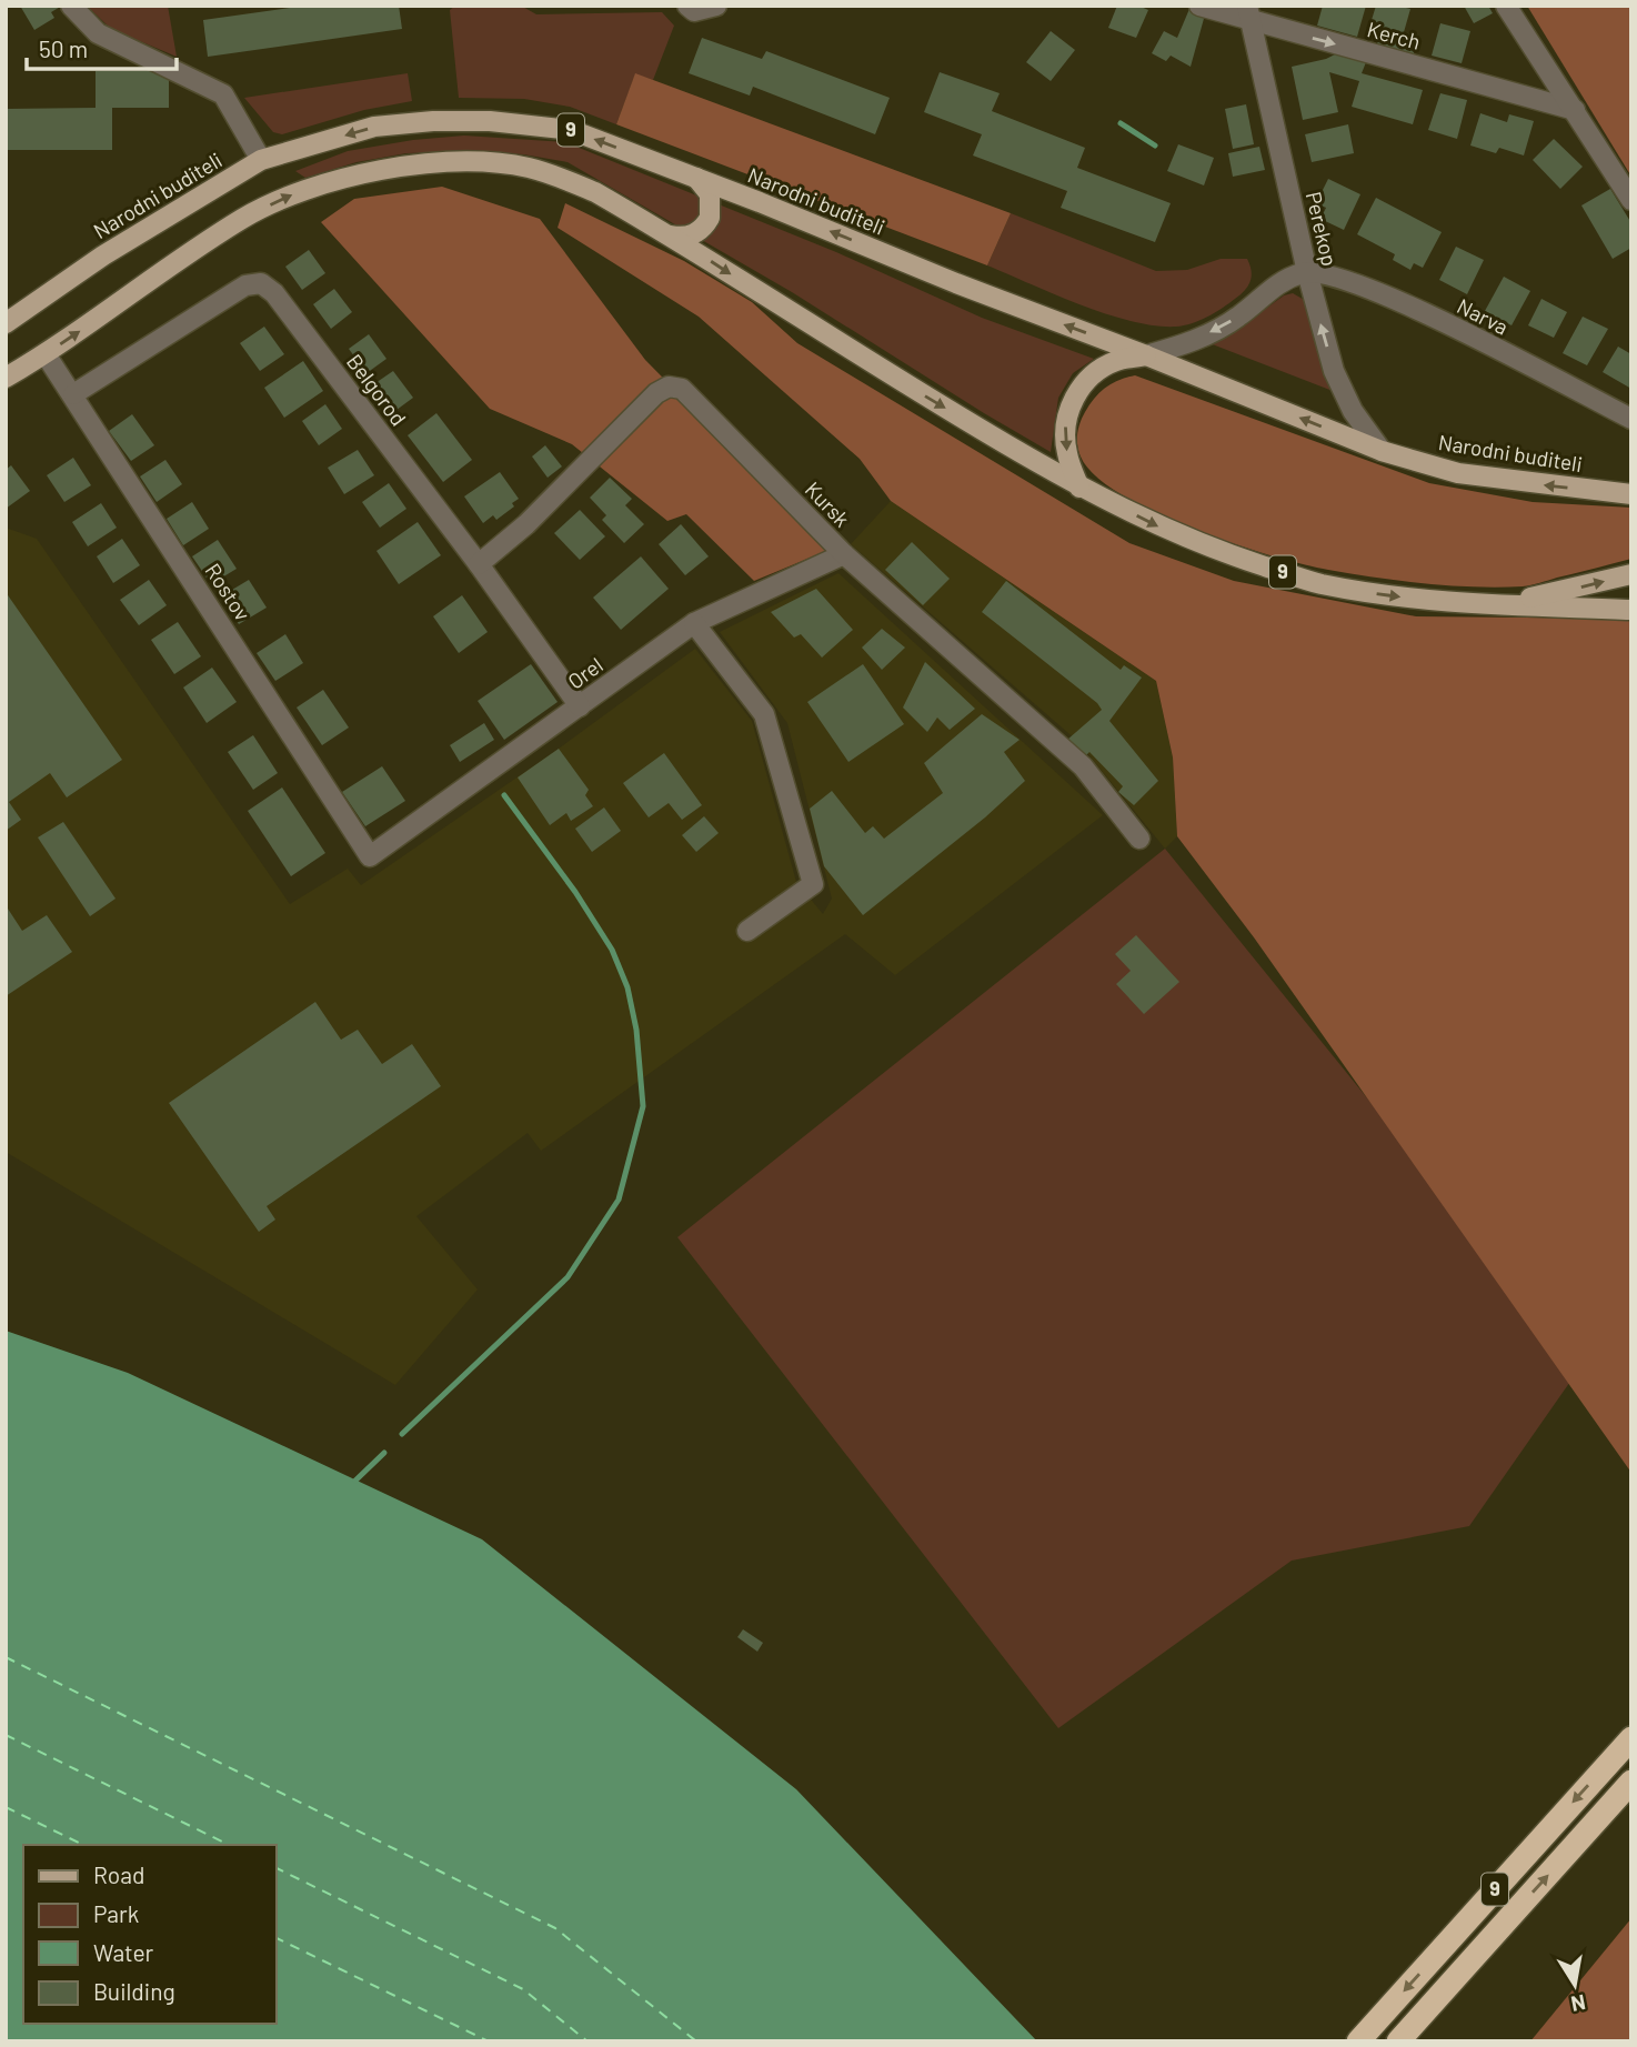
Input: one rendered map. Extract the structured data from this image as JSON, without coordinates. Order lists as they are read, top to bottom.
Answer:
{
  "streets": {
    "highway": ["9"],
    "main road": ["Narodni buditeli"],
    "street": [
      "Kerch",
      "Perekop",
      "Narva",
      "Belgorod",
      "Kursk",
      "Rostov",
      "Orel"
    ]
  },
  "crossings": [
    ["Kerch", "Perekop"],
    ["9", "Rostov"],
    ["Narodni buditeli", "Perekop"],
    ["Perekop", "Narva"],
    ["Belgorod", "Kursk"],
    ["Belgorod", "Rostov"],
    ["Belgorod", "Orel"],
    ["Kursk", "Orel"],
    ["Rostov", "Orel"]
  ],
  "one_way": ["Kerch", "Perekop"],
  "legend": [
    "Road",
    "Park",
    "Water",
    "Building"
  ],
  "scale_bar": "50 m",
  "north": "bottom"
}
